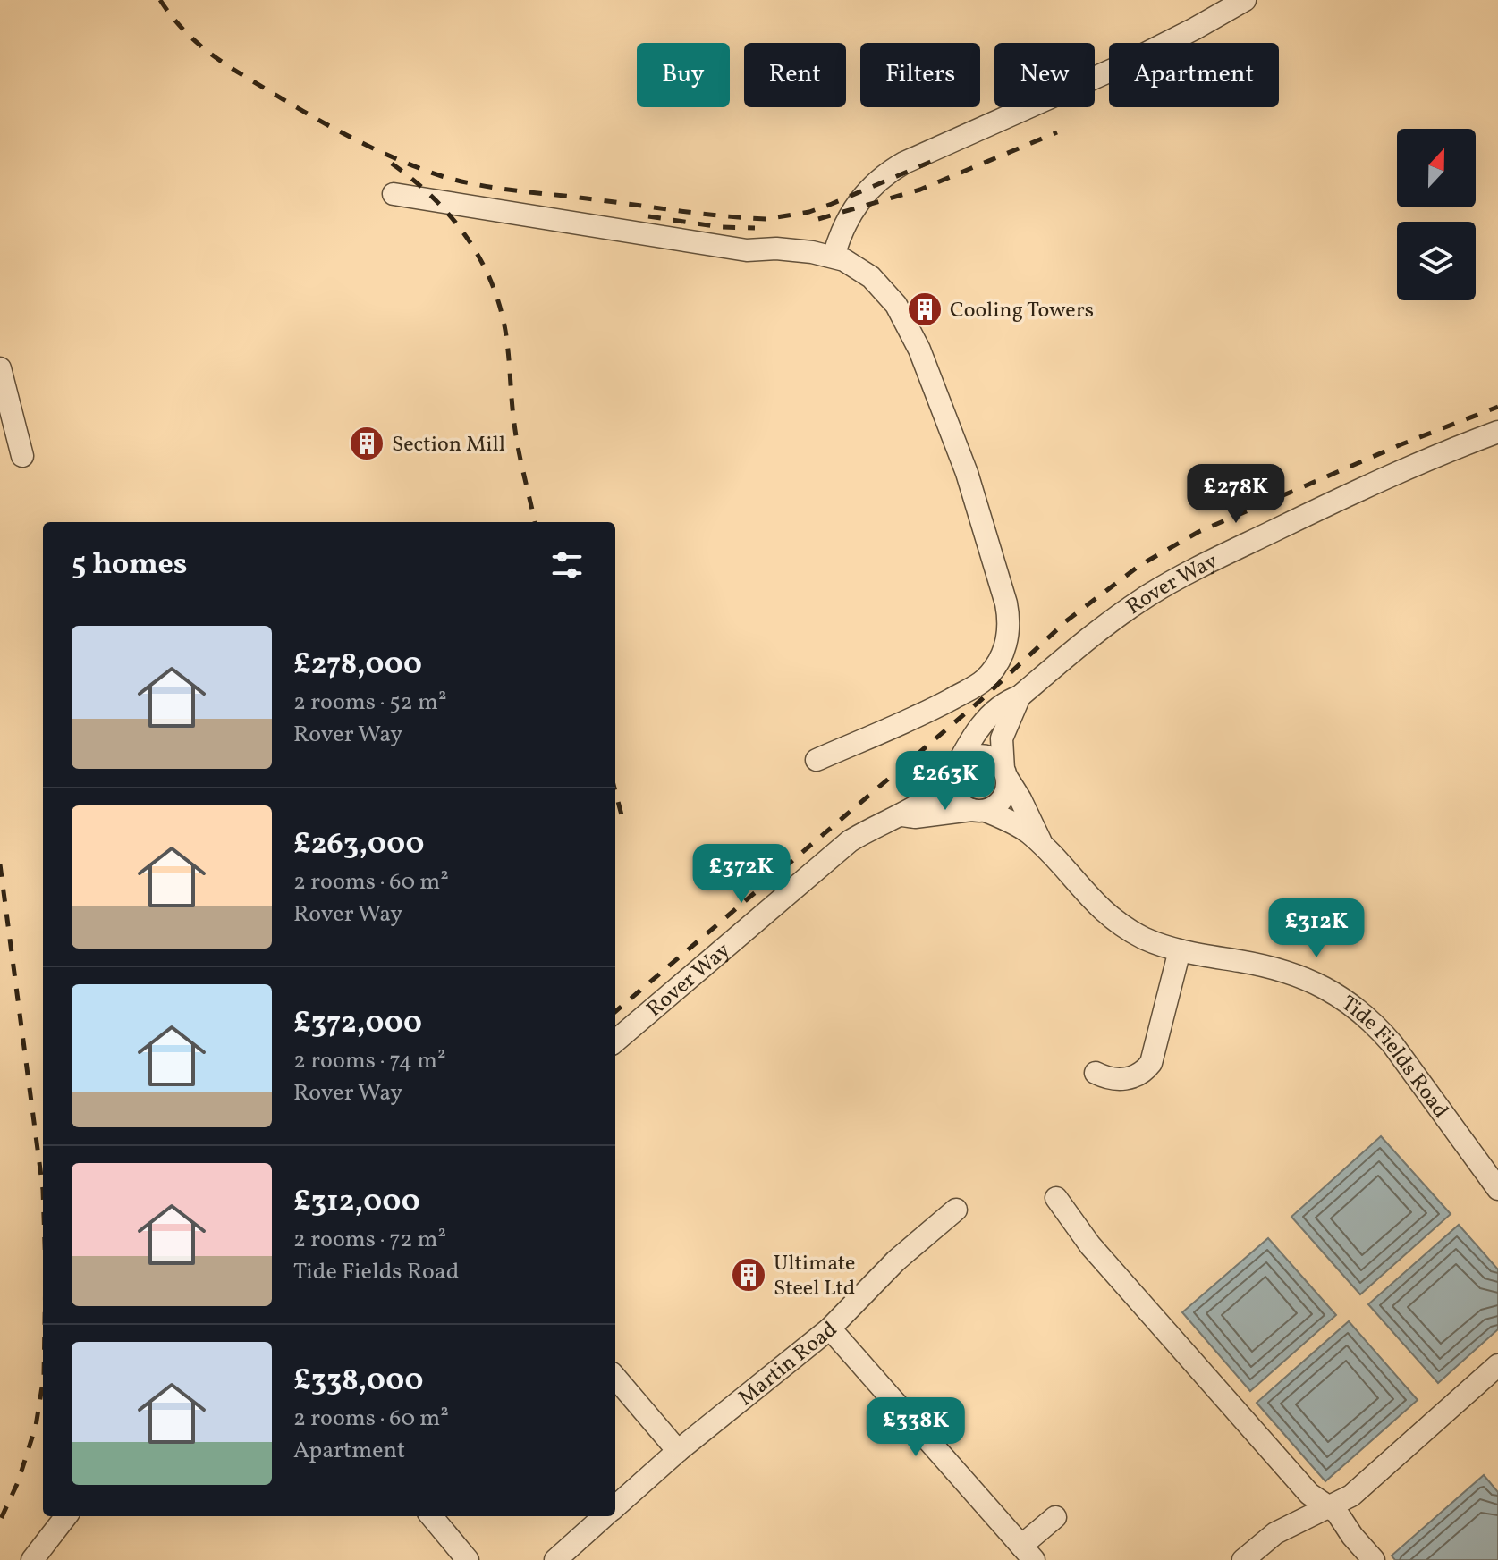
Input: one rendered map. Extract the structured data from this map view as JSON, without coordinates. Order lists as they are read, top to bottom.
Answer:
{
  "streets": {
    "street": ["Rover Way", "Tide Fields Road", "Martin Road"]
  },
  "crossings": [
    ["Rover Way", "Tide Fields Road"]
  ],
  "places": {
    "building": ["Cooling Towers", "Section Mill", "Ultimate Steel Ltd"]
  },
  "north": "top",
  "page": {
    "chip": [
      "Buy",
      "Rent",
      "Filters",
      "New",
      "Apartment"
    ],
    "price": [
      "£278K",
      "£263K",
      "£372K",
      "£312K",
      "£338K"
    ],
    "heading": "5 homes",
    "list": [
      {
        "name": "£278,000",
        "note": "2 rooms · 52 m² · Rover Way"
      },
      {
        "name": "£263,000",
        "note": "2 rooms · 60 m² · Rover Way"
      },
      {
        "name": "£372,000",
        "note": "2 rooms · 74 m² · Rover Way"
      },
      {
        "name": "£312,000",
        "note": "2 rooms · 72 m² · Tide Fields Road"
      },
      {
        "name": "£338,000",
        "note": "2 rooms · 60 m² · Apartment"
      }
    ]
  }
}
